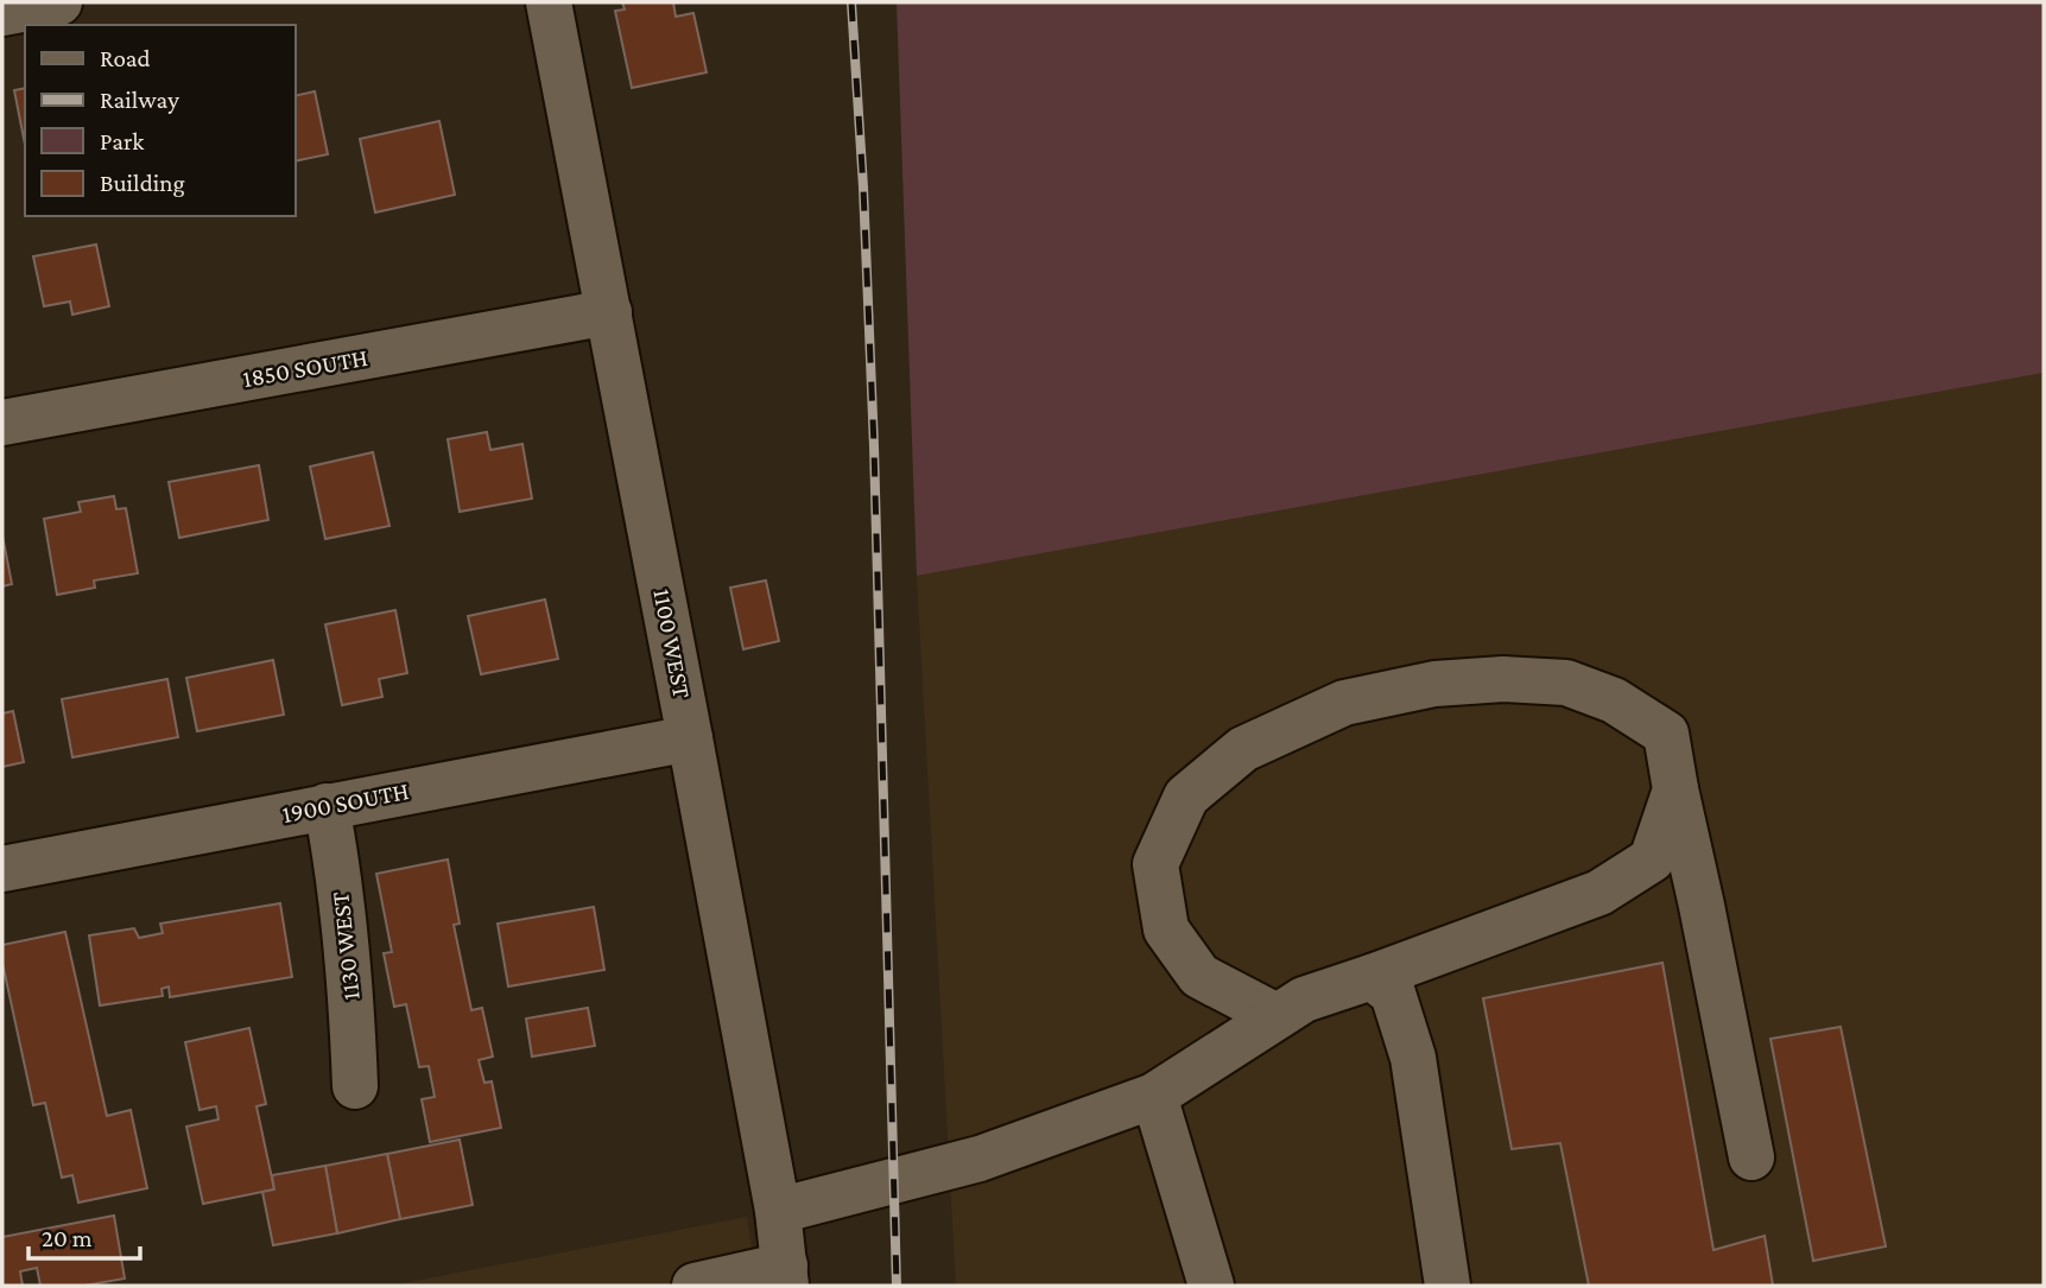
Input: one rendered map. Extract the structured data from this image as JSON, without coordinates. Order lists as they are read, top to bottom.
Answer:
{
  "streets": {
    "street": [
      "1850 SOUTH",
      "1100 WEST",
      "1900 SOUTH",
      "1130 WEST"
    ]
  },
  "crossings": [
    ["1850 SOUTH", "1100 WEST"],
    ["1100 WEST", "1900 SOUTH"],
    ["1900 SOUTH", "1130 WEST"]
  ],
  "legend": [
    "Road",
    "Railway",
    "Park",
    "Building"
  ],
  "scale_bar": "20 m"
}
